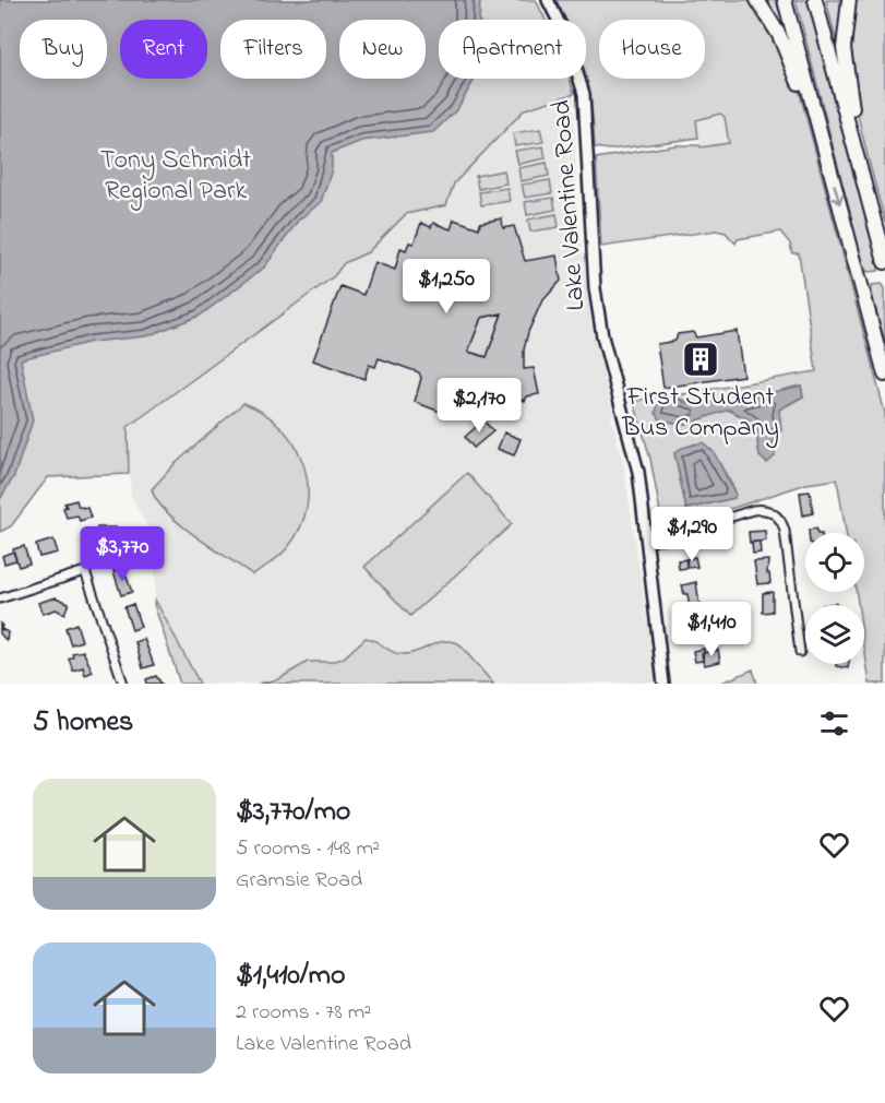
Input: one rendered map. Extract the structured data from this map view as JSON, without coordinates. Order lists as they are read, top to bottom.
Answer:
{
  "streets": {
    "street": ["Lake Valentine Road"]
  },
  "parks": ["Tony Schmidt Regional Park"],
  "places": {
    "building": ["First Student Bus Company"]
  },
  "page": {
    "chip": [
      "Buy",
      "Rent",
      "Filters",
      "New",
      "Apartment",
      "House"
    ],
    "price": [
      "$1,250",
      "$2,170",
      "$1,290",
      "$3,770",
      "$1,410"
    ],
    "heading": "5 homes",
    "list": [
      {
        "name": "$3,770/mo",
        "note": "5 rooms · 148 m² · Gramsie Road"
      },
      {
        "name": "$1,410/mo",
        "note": "2 rooms · 78 m² · Lake Valentine Road"
      }
    ]
  }
}
